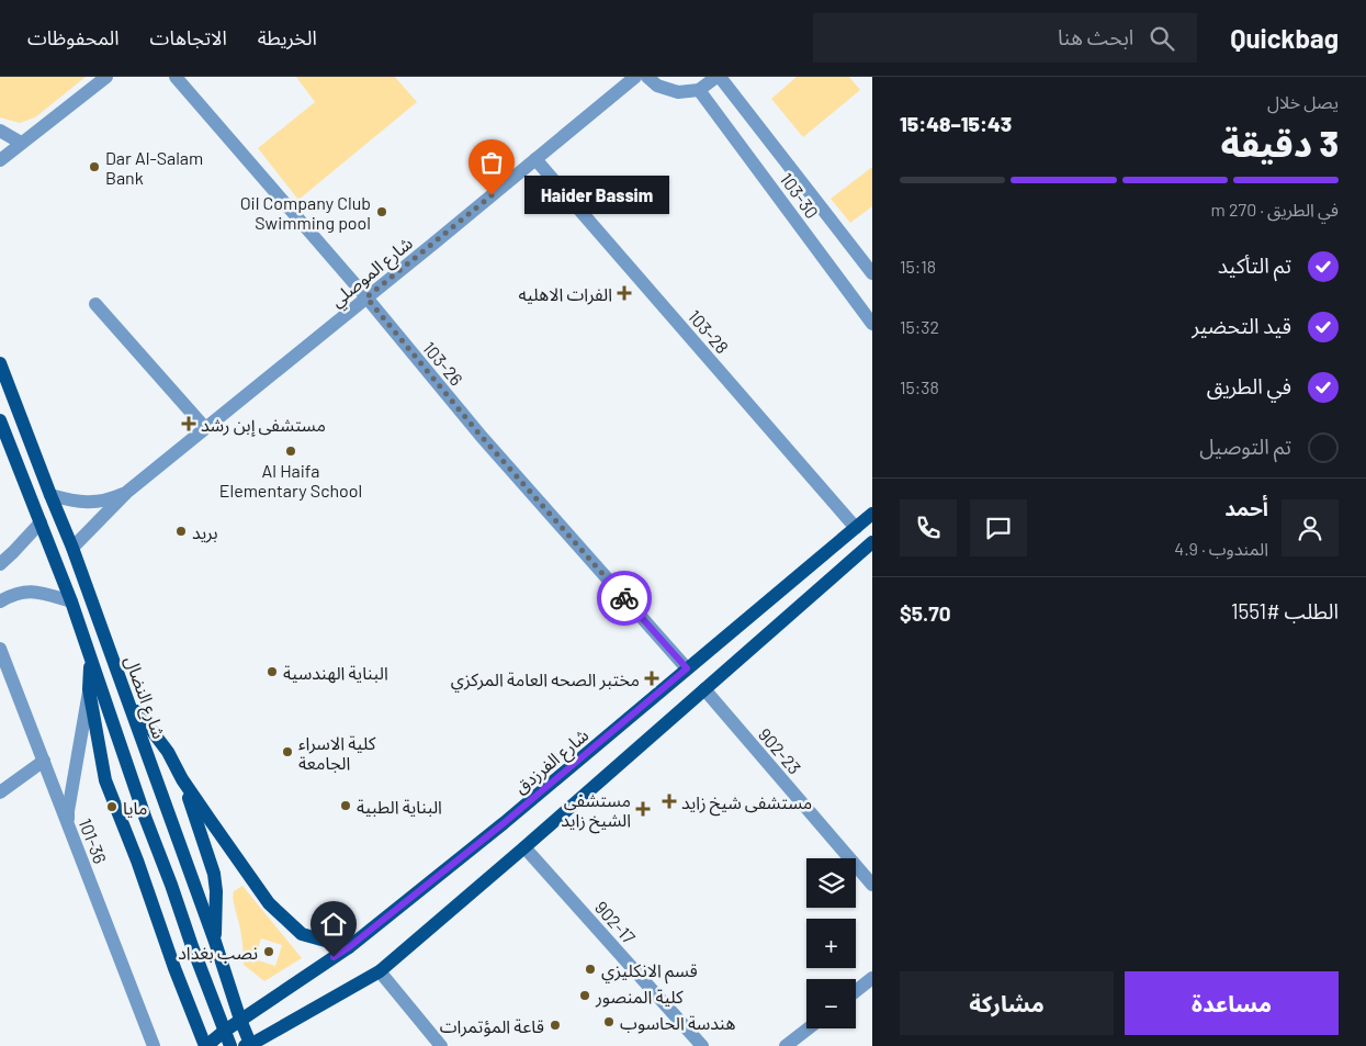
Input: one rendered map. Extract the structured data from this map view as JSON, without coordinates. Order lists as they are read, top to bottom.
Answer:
{
  "streets": {
    "main road": ["شارع النضال", "شارع الفرزدق"],
    "street": [
      "103-30",
      "شارع الموصلي",
      "103-28",
      "103-26",
      "902-23",
      "101-36",
      "902-17"
    ]
  },
  "crossings": [
    ["شارع الموصلي", "103-28"],
    ["شارع الموصلي", "103-26"],
    ["شارع الموصلي", "شارع النضال"],
    ["103-28", "شارع الفرزدق"],
    ["103-26", "شارع الفرزدق"],
    ["شارع النضال", "شارع الفرزدق"]
  ],
  "places": {
    "other": [
      "Dar Al-Salam Bank",
      "Haider Bassim",
      "Oil Company Club Swimming pool",
      "Al Haifa Elementary School",
      "بريد",
      "البناية الهندسية",
      "كلية الاسراء الجامعة",
      "البناية الطبية",
      "مايا",
      "نصب بغداد",
      "قسم الانكليزي",
      "كلية المنصور",
      "هندسة الحاسوب",
      "قاعة المؤتمرات"
    ],
    "health": [
      "الفرات الاهليه",
      "مستشفى إبن رشد",
      "مختبر الصحه العامة المركزي",
      "مستشفى شيخ زايد",
      "مستشفى الشيخ زايد"
    ]
  },
  "page": {
    "header": "Quickbag",
    "search": "ابحث هنا",
    "nav": ["الخريطة", "الاتجاهات", "المحفوظات"],
    "heading": ["3 دقيقة", "يصل خلال", "15:43–15:48"],
    "panel": [
      "أحمد",
      "المندوب · 4.9",
      "الطلب #1551",
      "$5.70"
    ],
    "bar": "في الطريق · 270 m",
    "bubble": "Haider Bassim",
    "list": [
      ["تم التأكيد", "15:18"],
      ["قيد التحضير", "15:32"],
      ["في الطريق", "15:38"],
      "تم التوصيل"
    ],
    "map_buttons": ["+", "−"],
    "buttons": ["مساعدة", "مشاركة"]
  }
}
